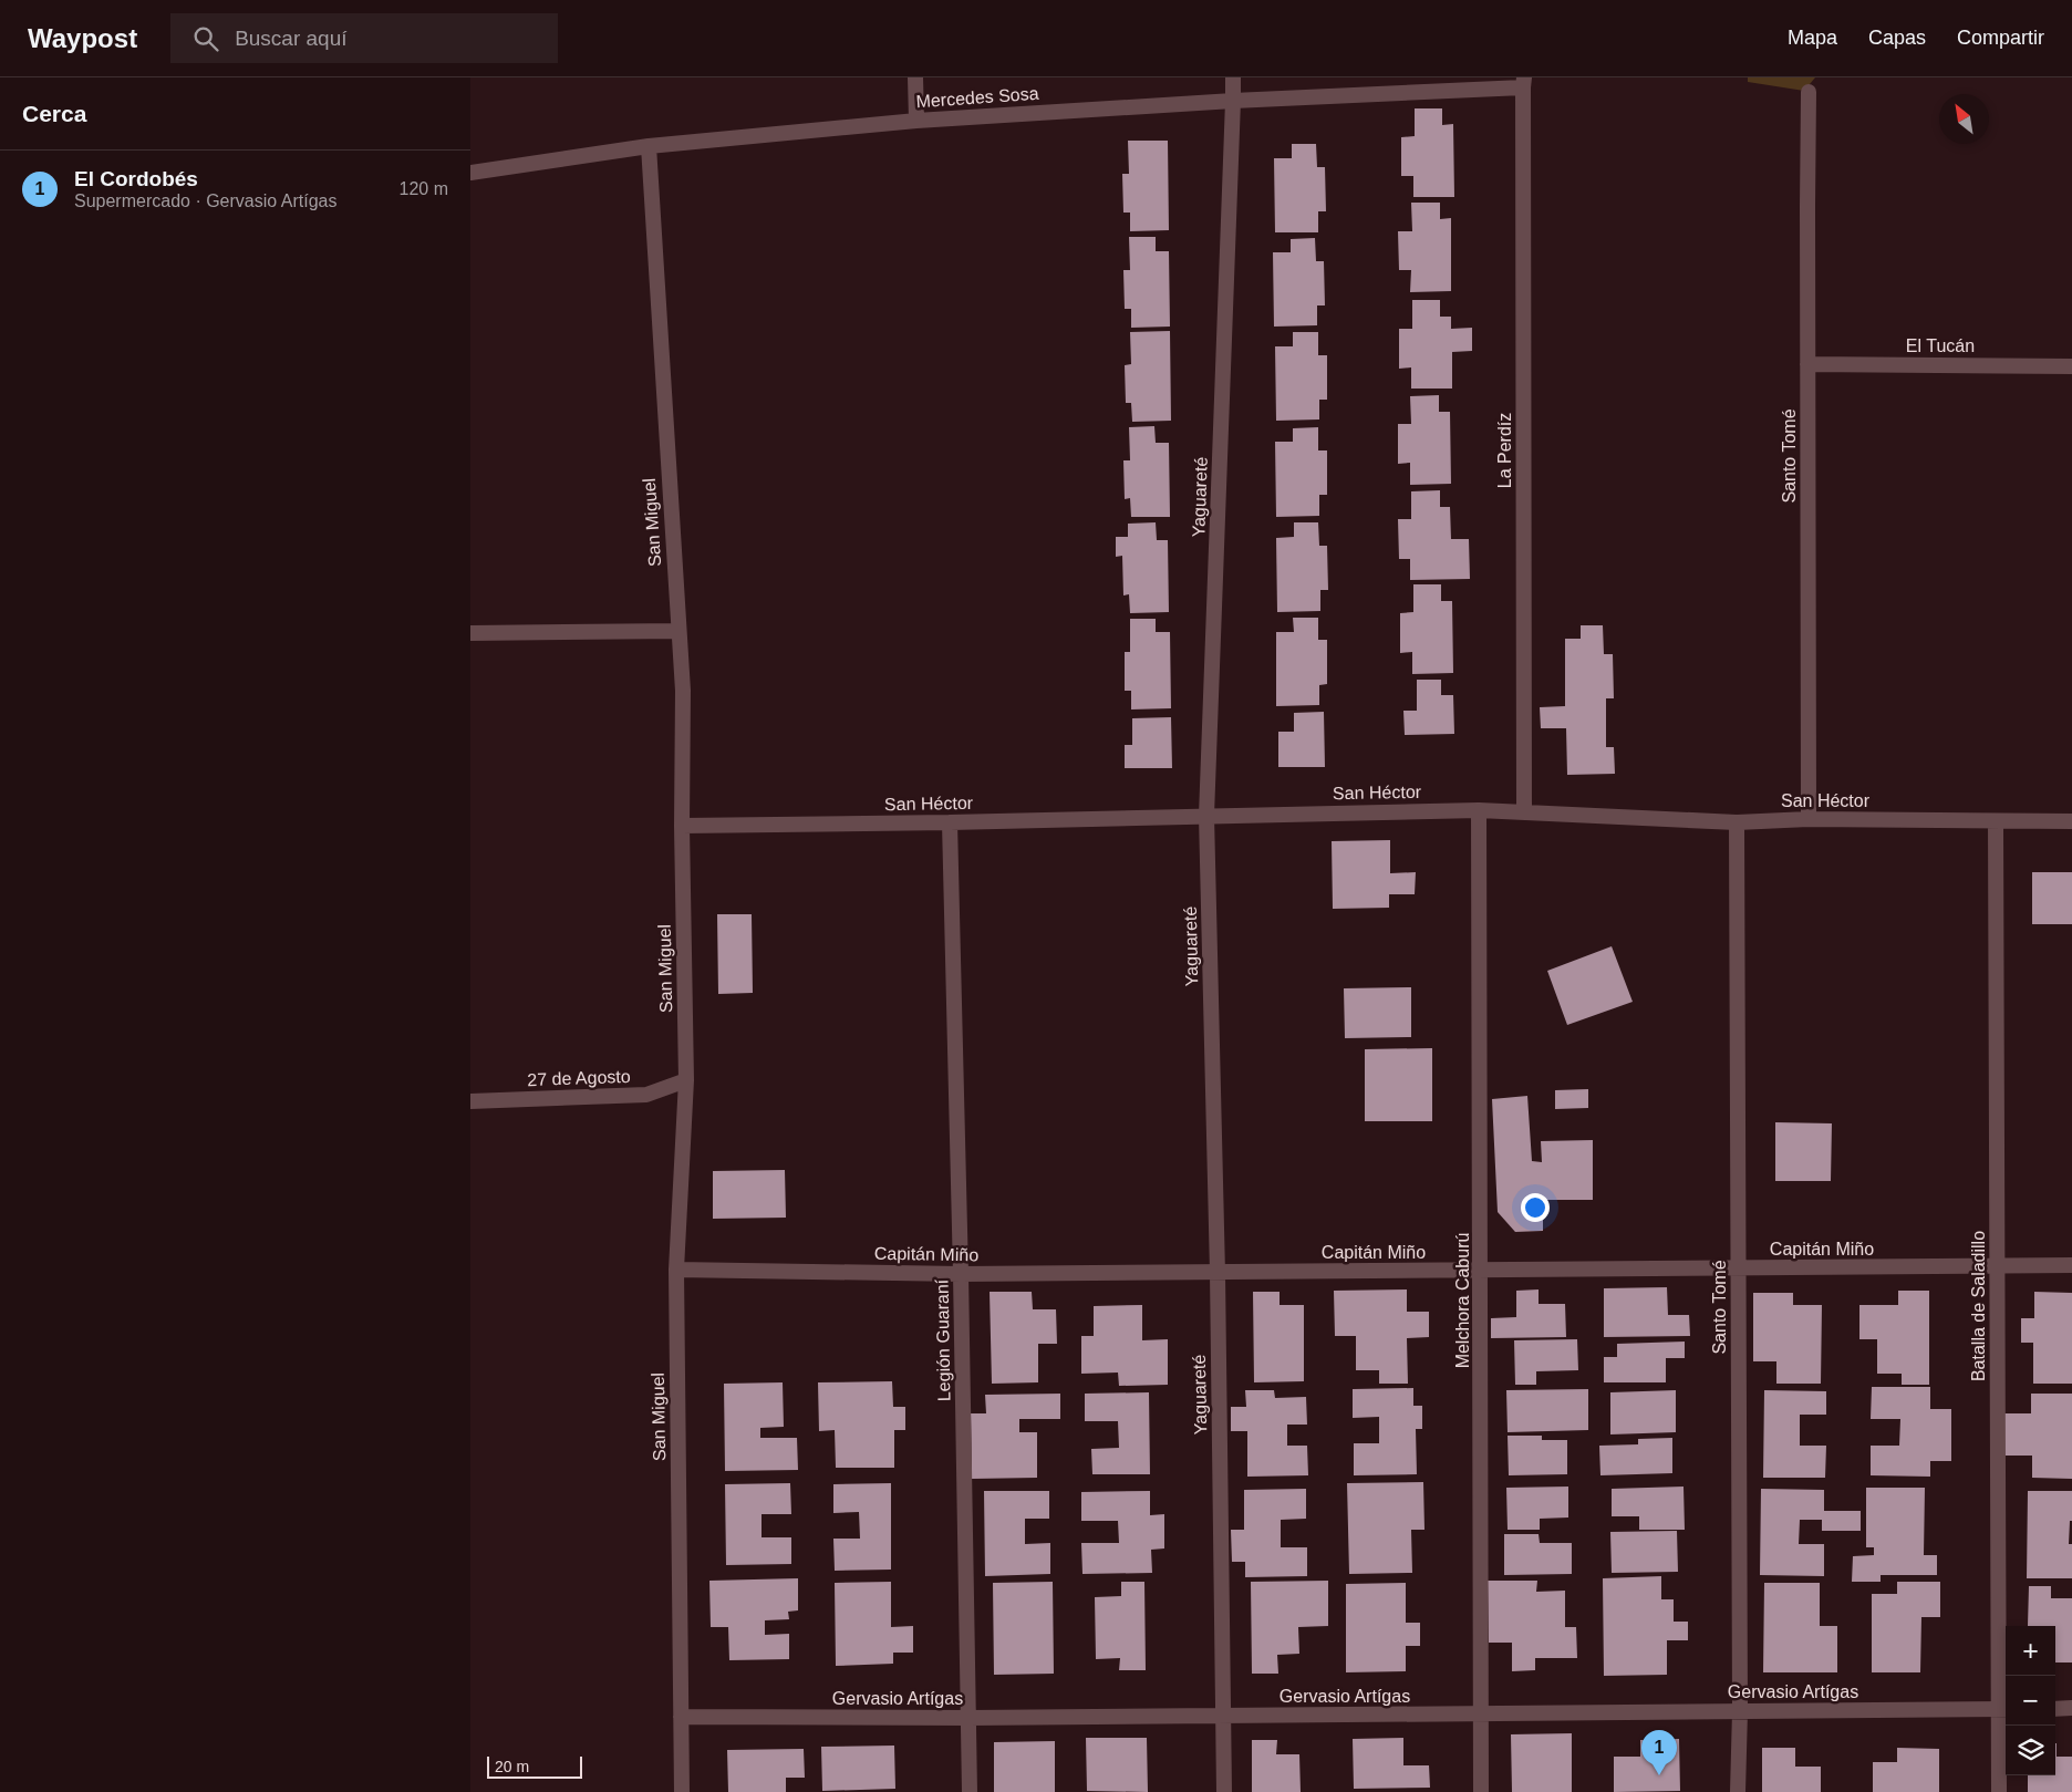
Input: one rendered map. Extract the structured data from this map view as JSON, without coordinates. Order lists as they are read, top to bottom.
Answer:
{
  "streets": {
    "street": [
      "Mercedes Sosa",
      "El Tucán",
      "La Perdíz",
      "Santo Tomé",
      "Yaguareté",
      "San Miguel",
      "San Héctor",
      "27 de Agosto",
      "Capitán Miño",
      "Melchora Caburú",
      "Batalla de Saladillo",
      "Legión Guaraní",
      "Gervasio Artígas"
    ]
  },
  "crossings": [
    ["Mercedes Sosa", "La Perdíz"],
    ["Mercedes Sosa", "Yaguareté"],
    ["Mercedes Sosa", "San Miguel"],
    ["El Tucán", "Santo Tomé"],
    ["La Perdíz", "San Héctor"],
    ["Santo Tomé", "San Héctor"],
    ["Santo Tomé", "Capitán Miño"],
    ["Santo Tomé", "Gervasio Artígas"],
    ["Yaguareté", "San Héctor"],
    ["Yaguareté", "Capitán Miño"],
    ["Yaguareté", "Gervasio Artígas"],
    ["San Miguel", "San Héctor"],
    ["San Miguel", "27 de Agosto"],
    ["San Miguel", "Capitán Miño"],
    ["San Miguel", "Gervasio Artígas"],
    ["San Héctor", "Melchora Caburú"],
    ["San Héctor", "Batalla de Saladillo"],
    ["San Héctor", "Legión Guaraní"],
    ["Capitán Miño", "Melchora Caburú"],
    ["Capitán Miño", "Batalla de Saladillo"],
    ["Capitán Miño", "Legión Guaraní"],
    ["Melchora Caburú", "Gervasio Artígas"],
    ["Batalla de Saladillo", "Gervasio Artígas"],
    ["Legión Guaraní", "Gervasio Artígas"]
  ],
  "scale_bar": "20 m",
  "north": "top left",
  "page": {
    "header": "Waypost",
    "search": "Buscar aquí",
    "nav": ["Mapa", "Capas", "Compartir"],
    "heading": "Cerca",
    "list": [
      {
        "mark": "1",
        "name": "El Cordobés",
        "note": "Supermercado · Gervasio Artígas",
        "value": "120 m"
      }
    ],
    "map_buttons": ["+", "−"],
    "pins": "1",
    "scale": "20 m"
  }
}
